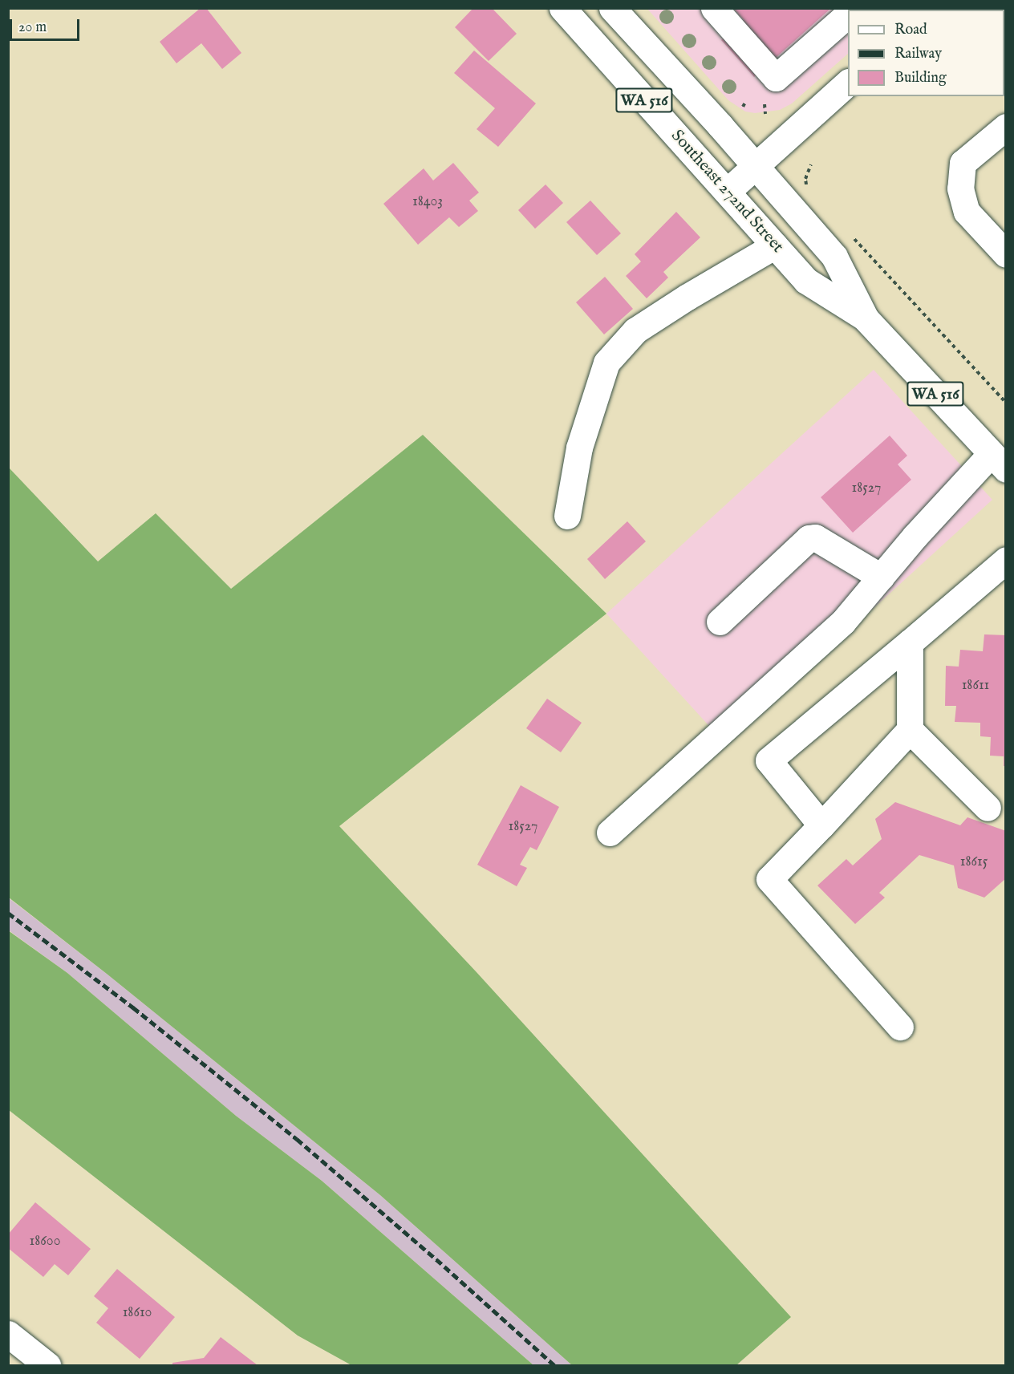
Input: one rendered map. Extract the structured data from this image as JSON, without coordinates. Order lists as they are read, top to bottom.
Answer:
{
  "streets": {
    "main road": ["WA 516", "Southeast 272nd Street"]
  },
  "house_numbers": [
    "18403",
    "18527",
    "18611",
    "18527",
    "18615",
    "18600",
    "18610"
  ],
  "legend": ["Road", "Railway", "Building"],
  "scale_bar": "20 m"
}
